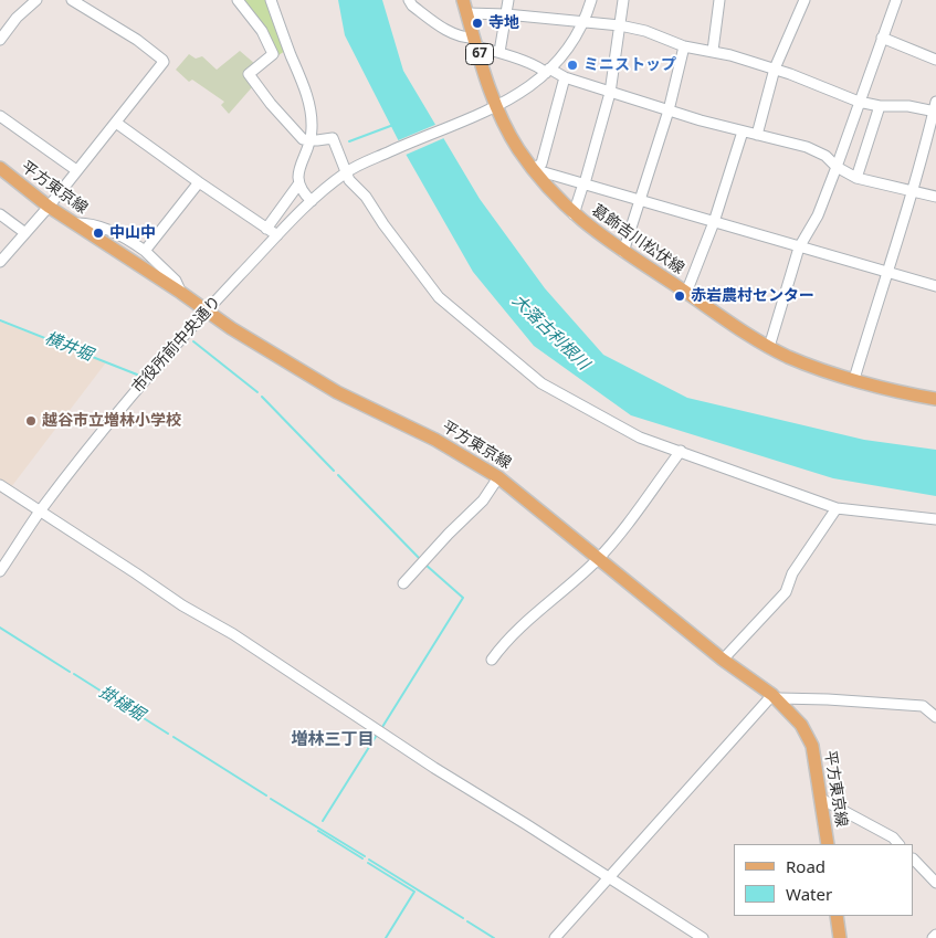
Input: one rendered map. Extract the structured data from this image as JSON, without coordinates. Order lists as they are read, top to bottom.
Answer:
{
  "streets": {
    "main road": ["67", "平方東京線", "葛飾吉川松伏線"],
    "street": ["市役所前中央通り"]
  },
  "crossings": [
    ["平方東京線", "市役所前中央通り"],
    ["葛飾吉川松伏線", "市役所前中央通り"]
  ],
  "districts": ["増林三丁目"],
  "water": ["大落古利根川", "横井堀", "掛樋堀"],
  "places": [
    "寺地",
    "ミニストップ",
    "中山中",
    "赤岩農村センター",
    "越谷市立増林小学校"
  ],
  "legend": ["Road", "Water"]
}
